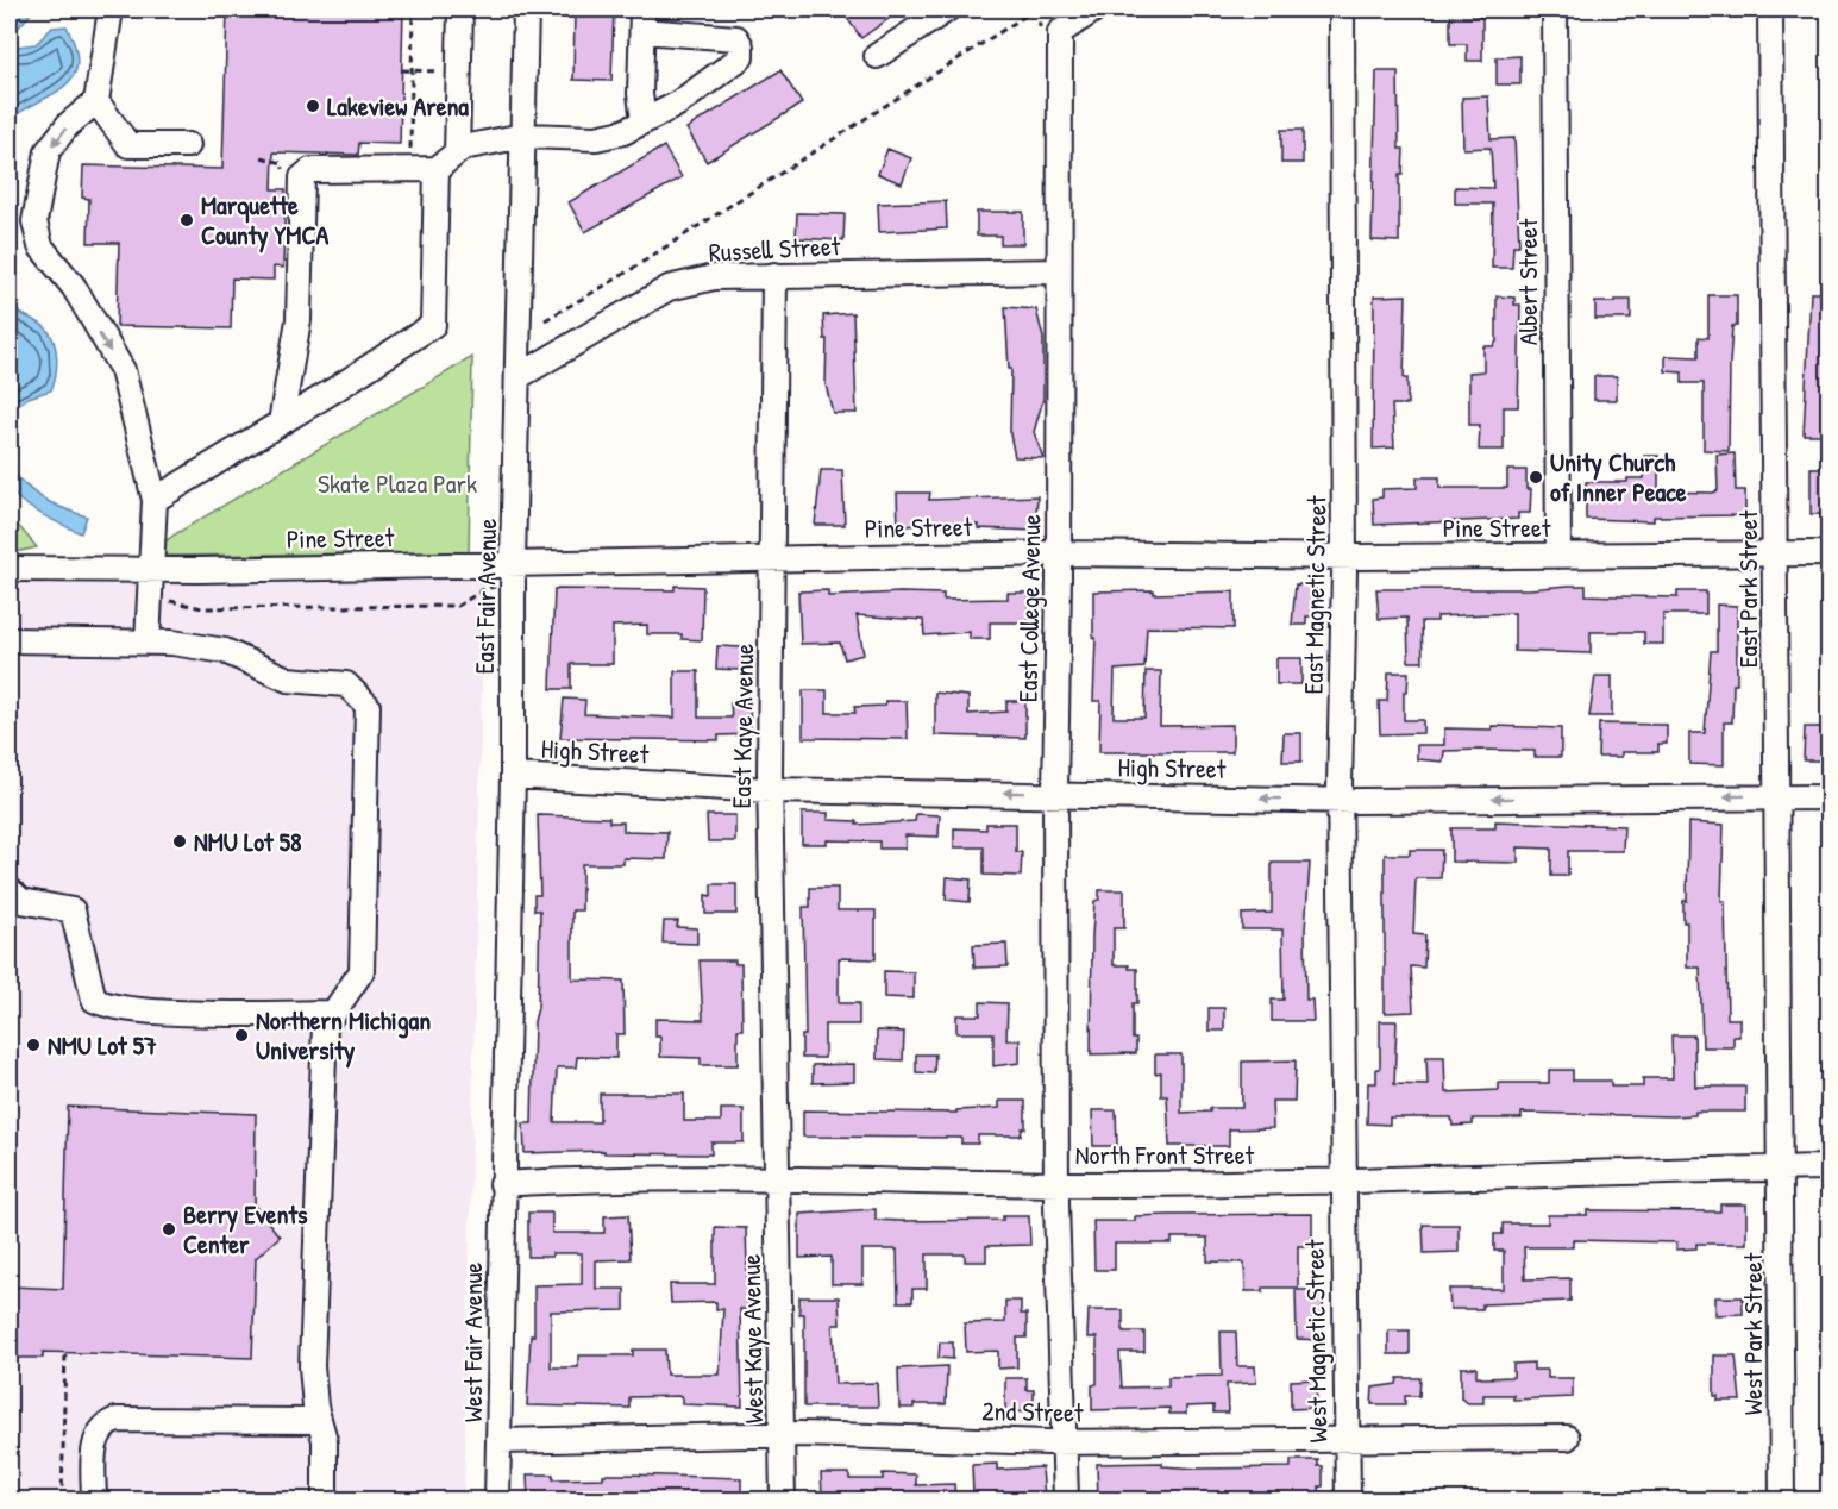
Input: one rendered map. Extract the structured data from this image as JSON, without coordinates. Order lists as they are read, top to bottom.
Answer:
{
  "streets": {
    "street": [
      "Russell Street",
      "Albert Street",
      "Pine Street",
      "East Park Street",
      "East Magnetic Street",
      "East Fair Avenue",
      "East College Avenue",
      "East Kaye Avenue",
      "High Street",
      "North Front Street",
      "West Park Street",
      "West Kaye Avenue",
      "West Magnetic Street",
      "West Fair Avenue",
      "2nd Street"
    ]
  },
  "crossings": [
    ["Russell Street", "East Fair Avenue"],
    ["Russell Street", "East College Avenue"],
    ["Russell Street", "East Kaye Avenue"],
    ["Albert Street", "Pine Street"],
    ["Pine Street", "East Park Street"],
    ["Pine Street", "East Magnetic Street"],
    ["Pine Street", "East Fair Avenue"],
    ["Pine Street", "East College Avenue"],
    ["Pine Street", "East Kaye Avenue"],
    ["East Park Street", "High Street"],
    ["East Park Street", "North Front Street"],
    ["East Park Street", "West Park Street"],
    ["East Magnetic Street", "High Street"],
    ["East Magnetic Street", "North Front Street"],
    ["East Magnetic Street", "West Magnetic Street"],
    ["East Fair Avenue", "High Street"],
    ["East Fair Avenue", "North Front Street"],
    ["East Fair Avenue", "West Fair Avenue"],
    ["East College Avenue", "High Street"],
    ["East College Avenue", "North Front Street"],
    ["East College Avenue", "2nd Street"],
    ["East Kaye Avenue", "High Street"],
    ["East Kaye Avenue", "North Front Street"],
    ["East Kaye Avenue", "West Kaye Avenue"],
    ["North Front Street", "West Park Street"],
    ["North Front Street", "West Kaye Avenue"],
    ["North Front Street", "West Magnetic Street"],
    ["North Front Street", "West Fair Avenue"],
    ["West Kaye Avenue", "2nd Street"],
    ["West Magnetic Street", "2nd Street"],
    ["West Fair Avenue", "2nd Street"]
  ],
  "one_way": ["High Street"],
  "parks": ["Skate Plaza Park"],
  "places": [
    "Lakeview Arena",
    "Marquette County YMCA",
    "Unity Church of Inner Peace",
    "NMU Lot 58",
    "Northern Michigan University",
    "NMU Lot 57",
    "Berry Events Center"
  ]
}
